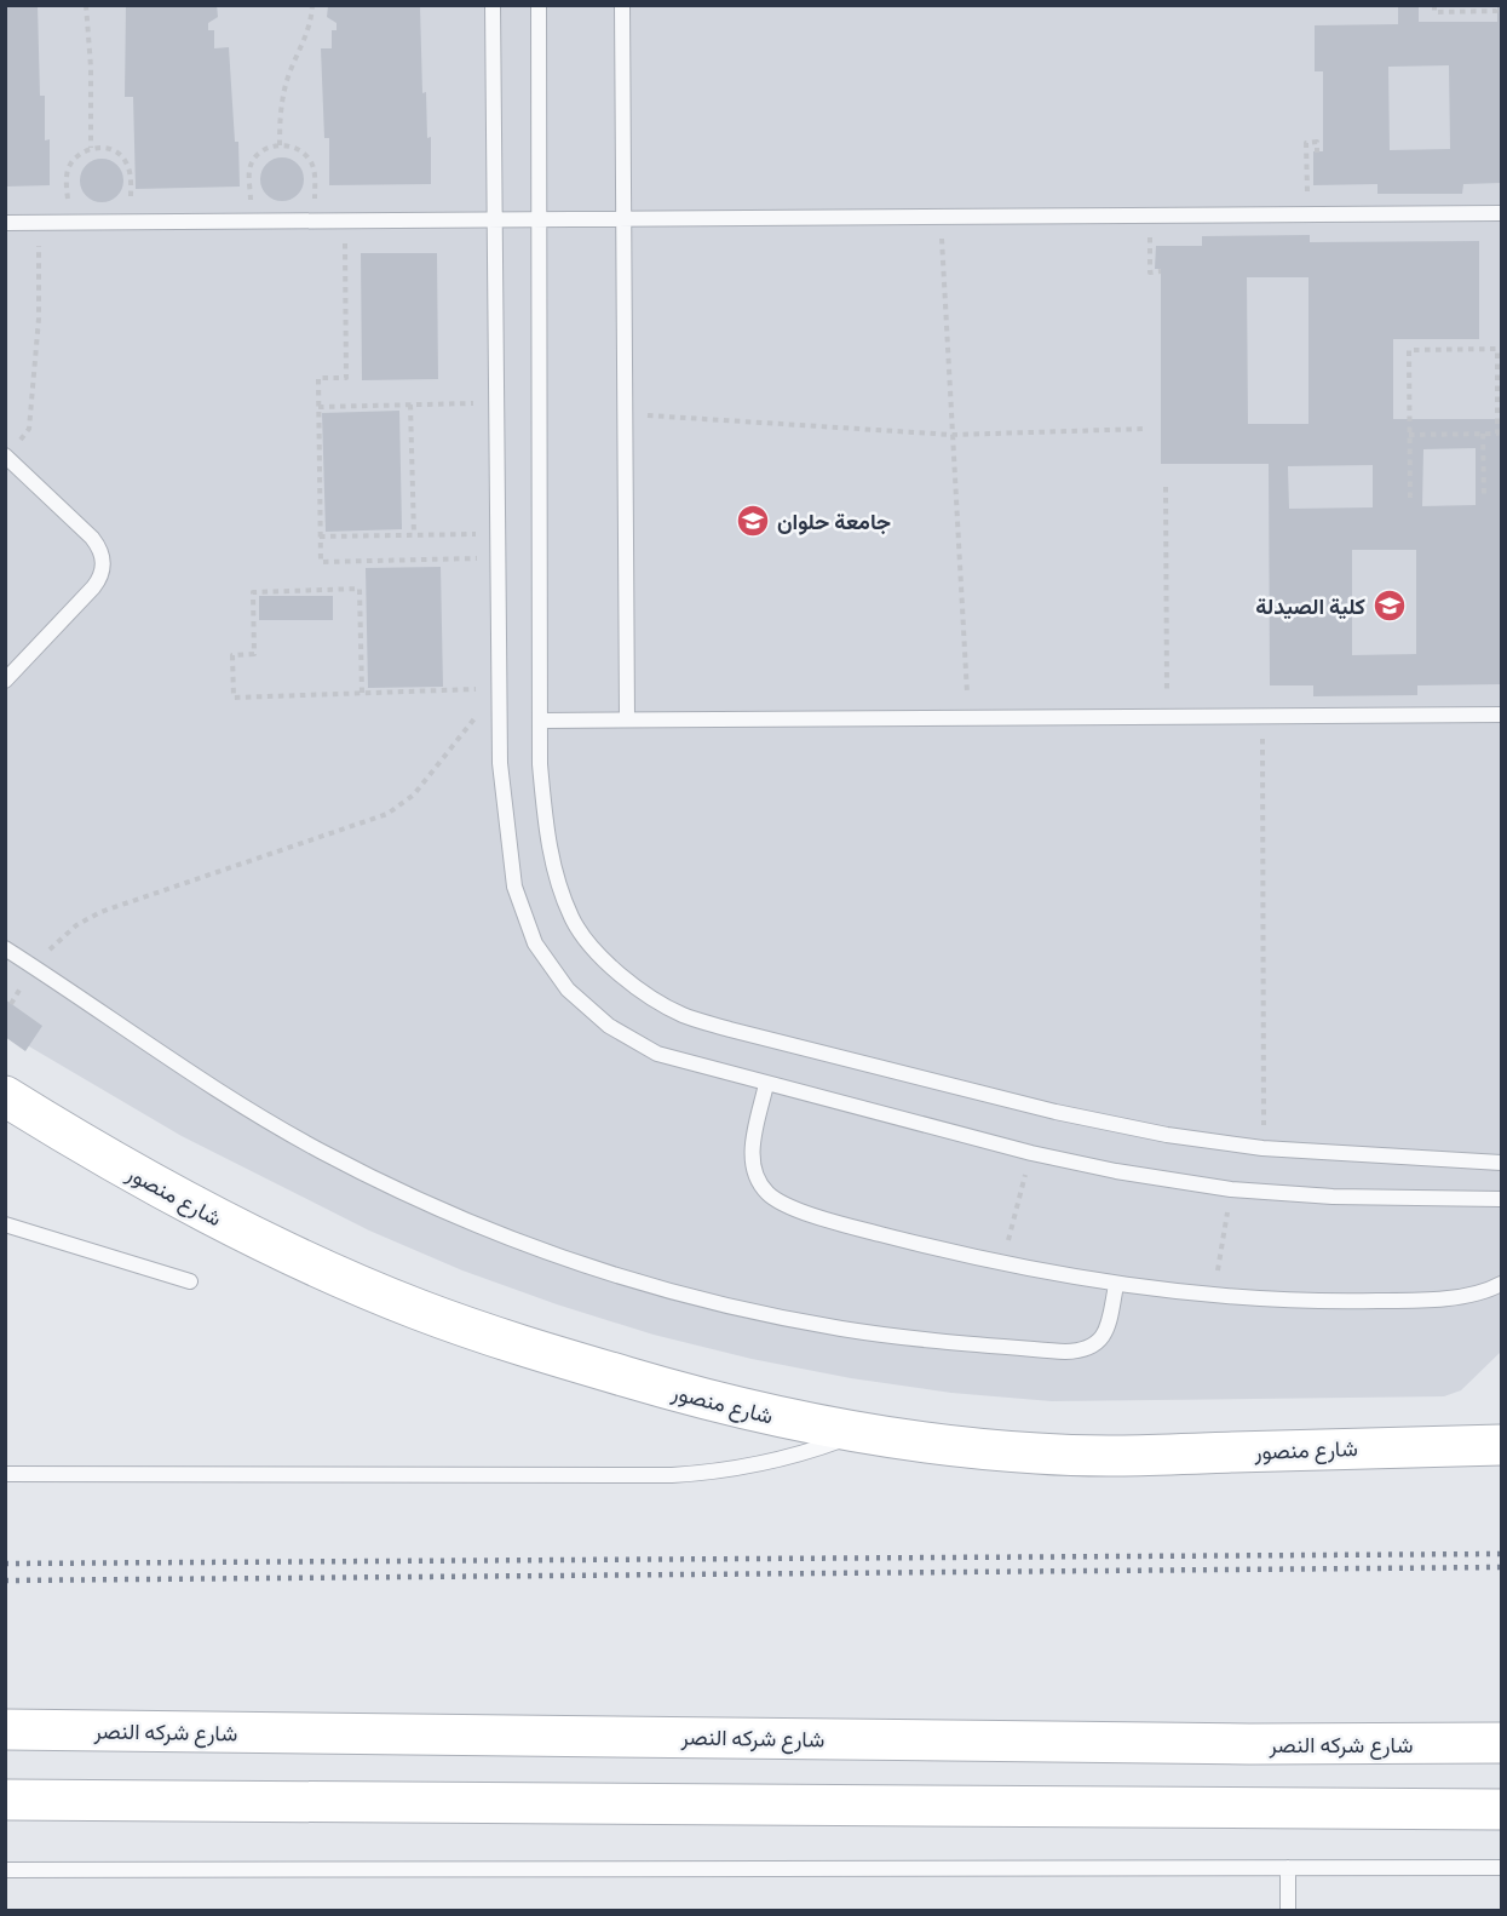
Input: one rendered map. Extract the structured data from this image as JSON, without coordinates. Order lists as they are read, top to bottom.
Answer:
{
  "streets": {
    "street": ["شارع منصور", "شارع شركه النصر"]
  },
  "places": {
    "school or university": ["جامعة حلوان", "كلية الصيدلة"]
  }
}
